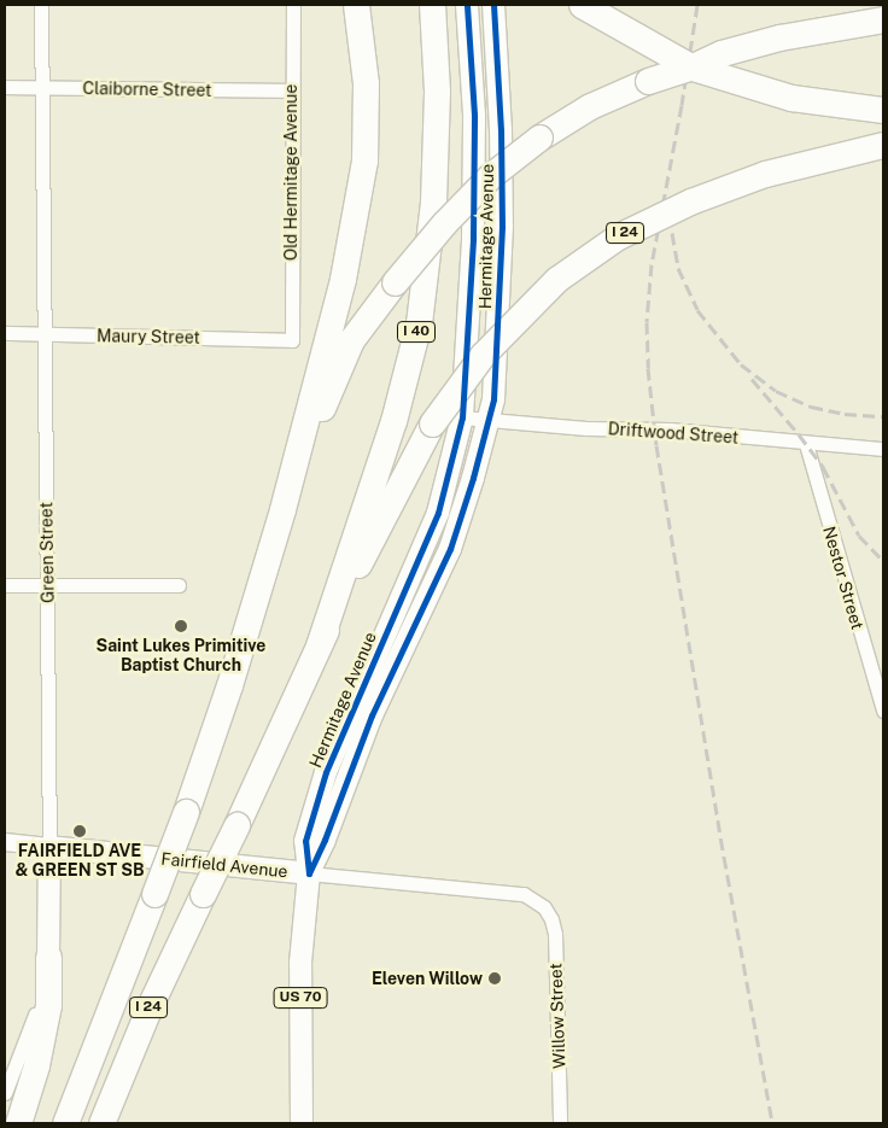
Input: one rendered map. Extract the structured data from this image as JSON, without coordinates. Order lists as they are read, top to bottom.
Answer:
{
  "streets": {
    "highway": ["I 24", "I 40"],
    "main road": [
      "Hermitage Avenue",
      "Green Street",
      "Fairfield Avenue",
      "US 70"
    ],
    "street": [
      "Claiborne Street",
      "Old Hermitage Avenue",
      "Maury Street",
      "Driftwood Street",
      "Nestor Street",
      "Willow Street"
    ]
  },
  "crossings": [
    ["Claiborne Street", "Old Hermitage Avenue"],
    ["Claiborne Street", "Green Street"],
    ["Old Hermitage Avenue", "Maury Street"],
    ["I 24", "I 40"],
    ["Hermitage Avenue", "Driftwood Street"],
    ["Hermitage Avenue", "Fairfield Avenue"],
    ["Maury Street", "Green Street"],
    ["Driftwood Street", "Nestor Street"],
    ["Green Street", "Fairfield Avenue"],
    ["Fairfield Avenue", "Willow Street"]
  ],
  "places": ["Saint Lukes Primitive Baptist Church", "FAIRFIELD AVE & GREEN ST SB", "Eleven Willow"]
}
